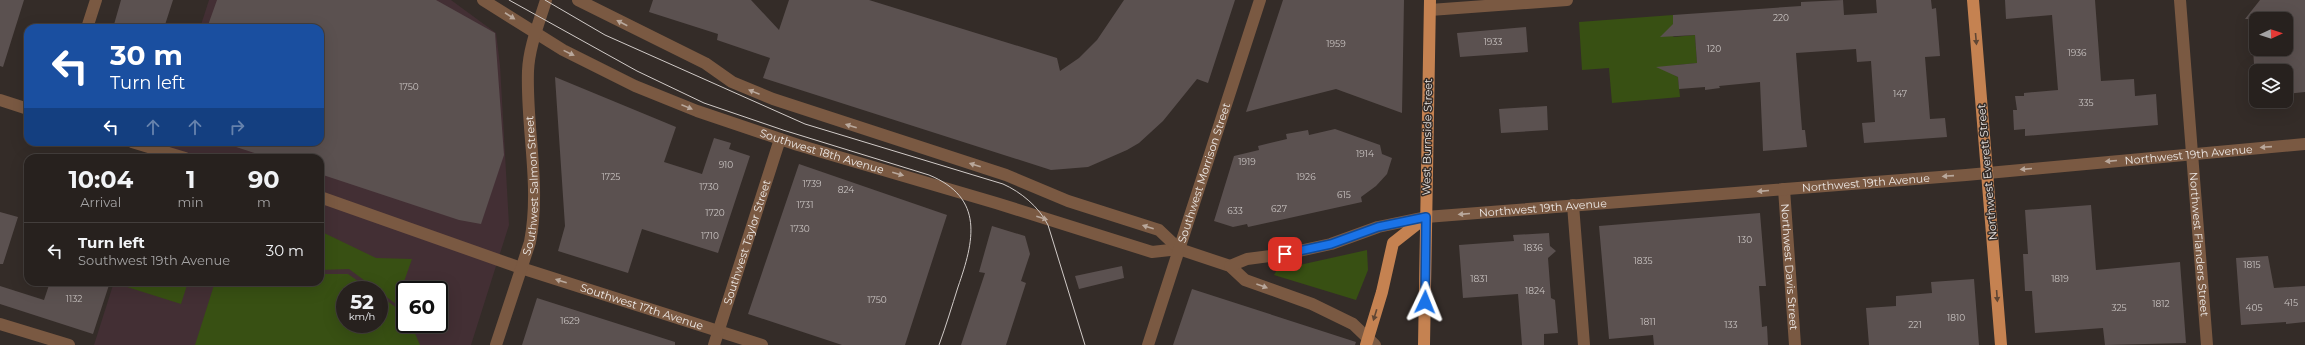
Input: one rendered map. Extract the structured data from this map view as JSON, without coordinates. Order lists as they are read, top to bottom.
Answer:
{
  "streets": {
    "main road": ["West Burnside Street", "Northwest Everett Street"],
    "street": [
      "Southwest 18th Avenue",
      "Northwest 19th Avenue",
      "Southwest Morrison Street",
      "Southwest Salmon Street",
      "Southwest Taylor Street",
      "Northwest Flanders Street",
      "Northwest Davis Street",
      "Southwest 17th Avenue"
    ]
  },
  "crossings": [
    ["West Burnside Street", "Northwest 19th Avenue"],
    ["Southwest 18th Avenue", "Northwest 19th Avenue"],
    ["Southwest 18th Avenue", "Southwest Morrison Street"],
    ["Southwest 18th Avenue", "Southwest Salmon Street"],
    ["Southwest 18th Avenue", "Southwest Taylor Street"],
    ["Northwest 19th Avenue", "Northwest Everett Street"],
    ["Northwest 19th Avenue", "Northwest Flanders Street"],
    ["Northwest 19th Avenue", "Northwest Davis Street"],
    ["Southwest Salmon Street", "Southwest 17th Avenue"],
    ["Southwest Taylor Street", "Southwest 17th Avenue"]
  ],
  "one_way": ["Northwest 19th Avenue", "Northwest Everett Street", "Southwest 17th Avenue"],
  "house_numbers": [
    "220",
    "1933",
    "1959",
    "120",
    "1936",
    "1750",
    "147",
    "335",
    "1914",
    "1919",
    "910",
    "1725",
    "1926",
    "1739",
    "1730",
    "824",
    "615",
    "1731",
    "627",
    "633",
    "1720",
    "1730",
    "1710",
    "130",
    "1836",
    "1835",
    "1815",
    "1831",
    "1819",
    "1824",
    "1132",
    "1750",
    "415",
    "1812",
    "325",
    "405",
    "1810",
    "1629",
    "1811",
    "133",
    "221"
  ],
  "north": "right",
  "page": {
    "turn": ["30 m", "Turn left"],
    "eta": [
      "10:04",
      "Arrival",
      "1",
      "min",
      "90",
      "m"
    ],
    "list": [
      {
        "name": "Turn left",
        "note": "Southwest 19th Avenue",
        "value": "30 m"
      }
    ],
    "speed": "52 km/h",
    "limit": "60"
  }
}
